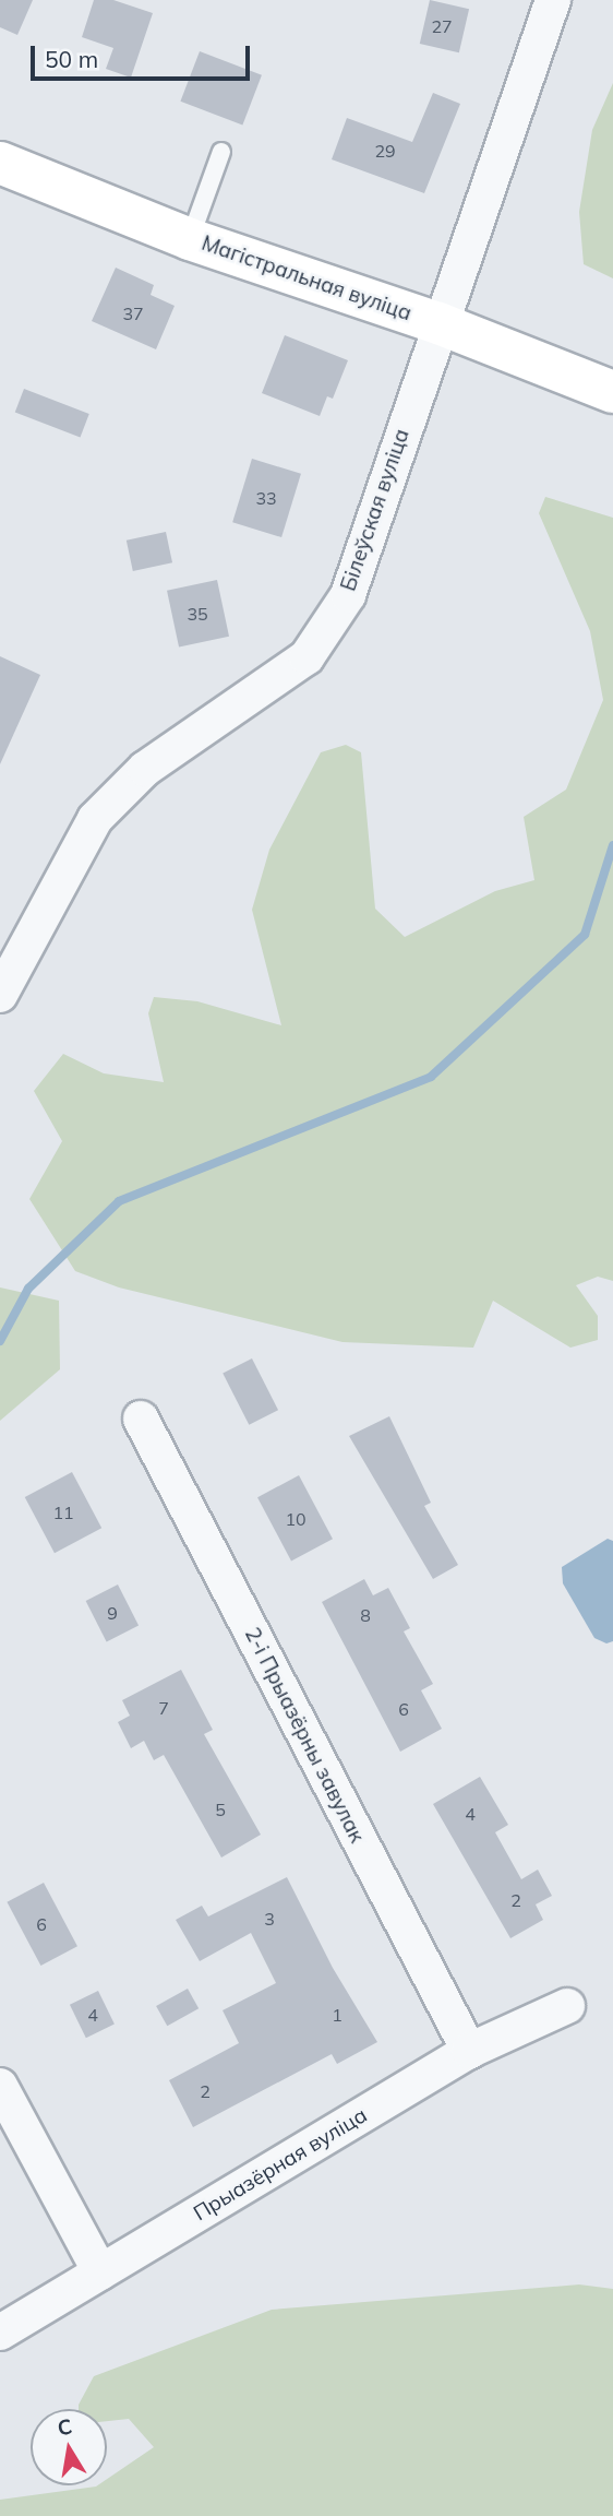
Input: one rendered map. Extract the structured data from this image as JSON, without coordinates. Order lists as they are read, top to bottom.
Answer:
{
  "streets": {
    "street": [
      "Магістральная вуліца",
      "Білеўская вуліца",
      "2-і Прыазёрны завулак",
      "Прыазёрная вуліца"
    ]
  },
  "crossings": [
    ["Магістральная вуліца", "Білеўская вуліца"],
    ["2-і Прыазёрны завулак", "Прыазёрная вуліца"]
  ],
  "house_numbers": [
    "27",
    "29",
    "37",
    "33",
    "35",
    "11",
    "10",
    "9",
    "8",
    "7",
    "6",
    "5",
    "4",
    "2",
    "3",
    "6",
    "4",
    "1",
    "2"
  ],
  "scale_bar": "50 m",
  "north": "top"
}
